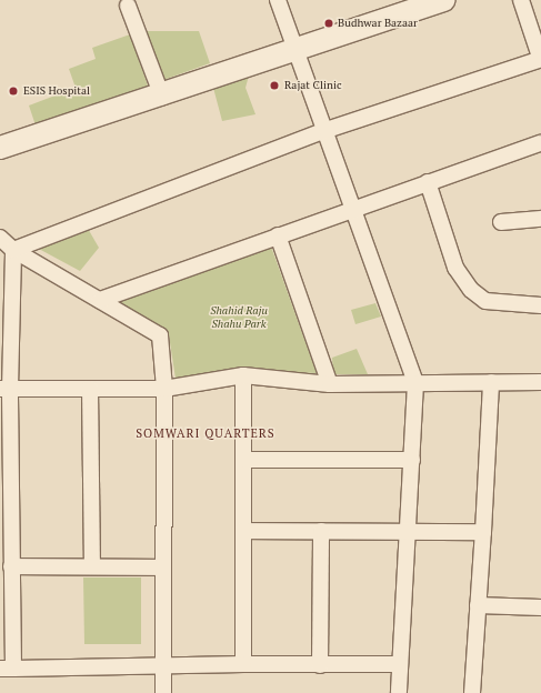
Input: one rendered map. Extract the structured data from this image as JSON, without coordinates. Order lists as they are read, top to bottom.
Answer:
{
  "districts": ["SOMWARI QUARTERS"],
  "parks": ["Shahid Raju Shahu Park"],
  "places": ["Budhwar Bazaar", "Rajat Clinic", "ESIS Hospital"]
}
